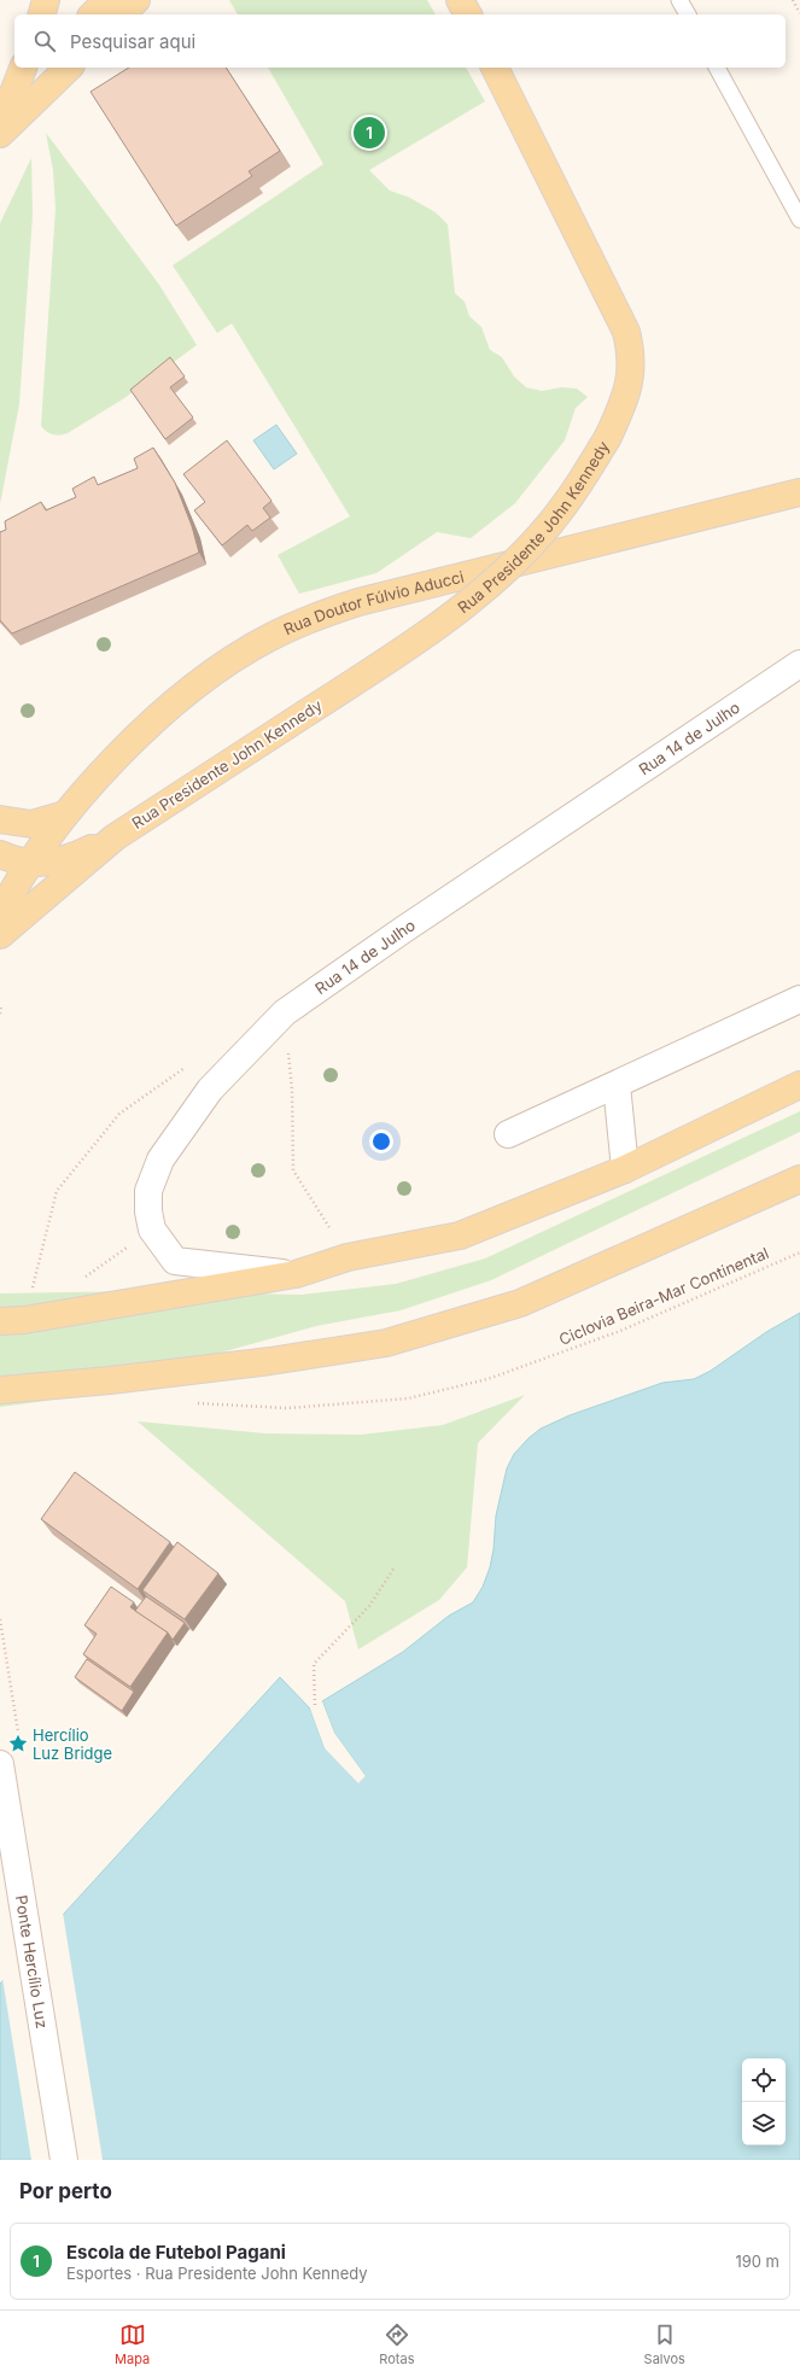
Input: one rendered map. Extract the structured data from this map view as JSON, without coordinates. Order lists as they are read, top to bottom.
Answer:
{
  "streets": {
    "main road": ["Rua Presidente John Kennedy", "Rua Doutor Fúlvio Aducci"],
    "street": ["Rua 14 de Julho", "Ponte Hercílio Luz"],
    "path": ["Ciclovia Beira-Mar Continental"]
  },
  "crossings": [
    ["Rua Presidente John Kennedy", "Rua Doutor Fúlvio Aducci"]
  ],
  "places": {
    "place": ["Hercílio Luz Bridge"]
  },
  "page": {
    "search": "Pesquisar aqui",
    "pins": "1",
    "heading": "Por perto",
    "list": [
      {
        "mark": "1",
        "name": "Escola de Futebol Pagani",
        "note": "Esportes · Rua Presidente John Kennedy",
        "value": "190 m"
      }
    ],
    "nav": ["Mapa", "Rotas", "Salvos"]
  }
}
